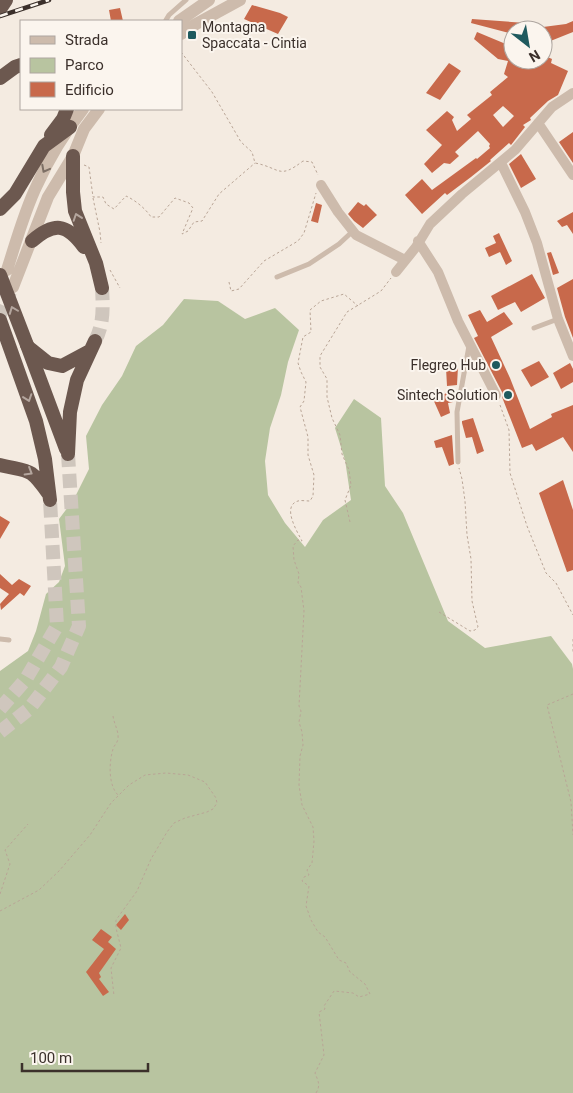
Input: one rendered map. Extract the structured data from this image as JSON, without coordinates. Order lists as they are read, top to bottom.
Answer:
{
  "places": {
    "transit": ["Montagna Spaccata - Cintia"],
    "other": ["Flegreo Hub", "Sintech Solution"]
  },
  "legend": ["Strada", "Parco", "Edificio"],
  "scale_bar": "100 m",
  "north": "bottom right"
}
